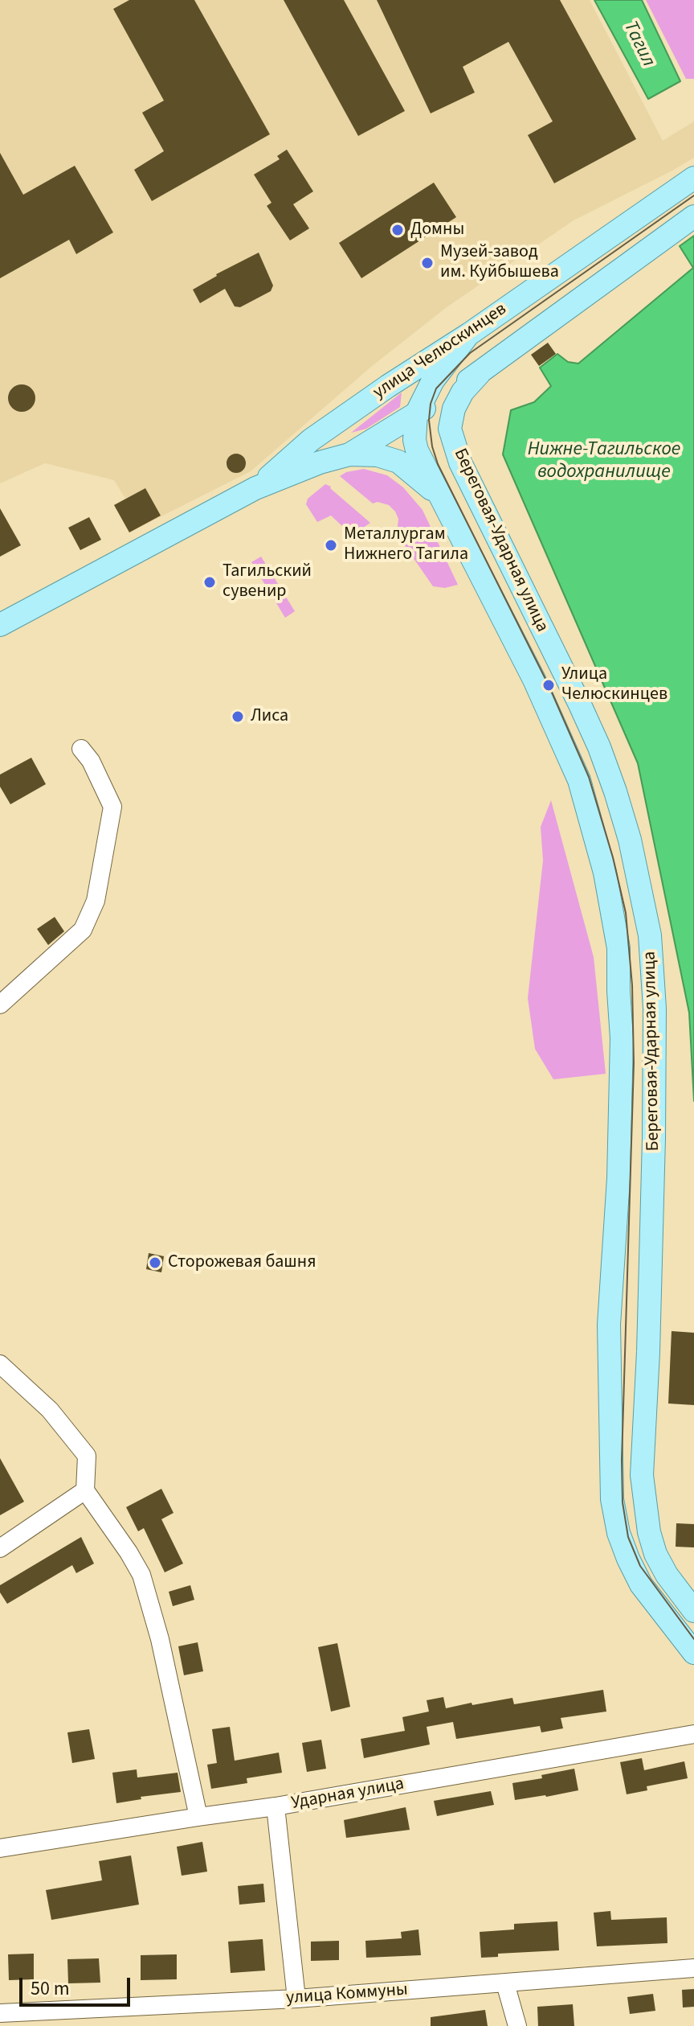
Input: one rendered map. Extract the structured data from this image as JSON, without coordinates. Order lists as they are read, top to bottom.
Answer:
{
  "streets": {
    "main road": ["улица Челюскинцев", "Береговая-Ударная улица"],
    "street": ["Ударная улица", "улица Коммуны"]
  },
  "crossings": [
    ["улица Челюскинцев", "Береговая-Ударная улица"]
  ],
  "water": ["Тагил", "Нижне-Тагильское водохранилище"],
  "places": [
    "Домны",
    "Музей-завод им. Куйбышева",
    "Металлургам Нижнего Тагила",
    "Тагильский сувенир",
    "Улица Челюскинцев",
    "Лиса",
    "Сторожевая башня"
  ],
  "scale_bar": "50 m"
}
